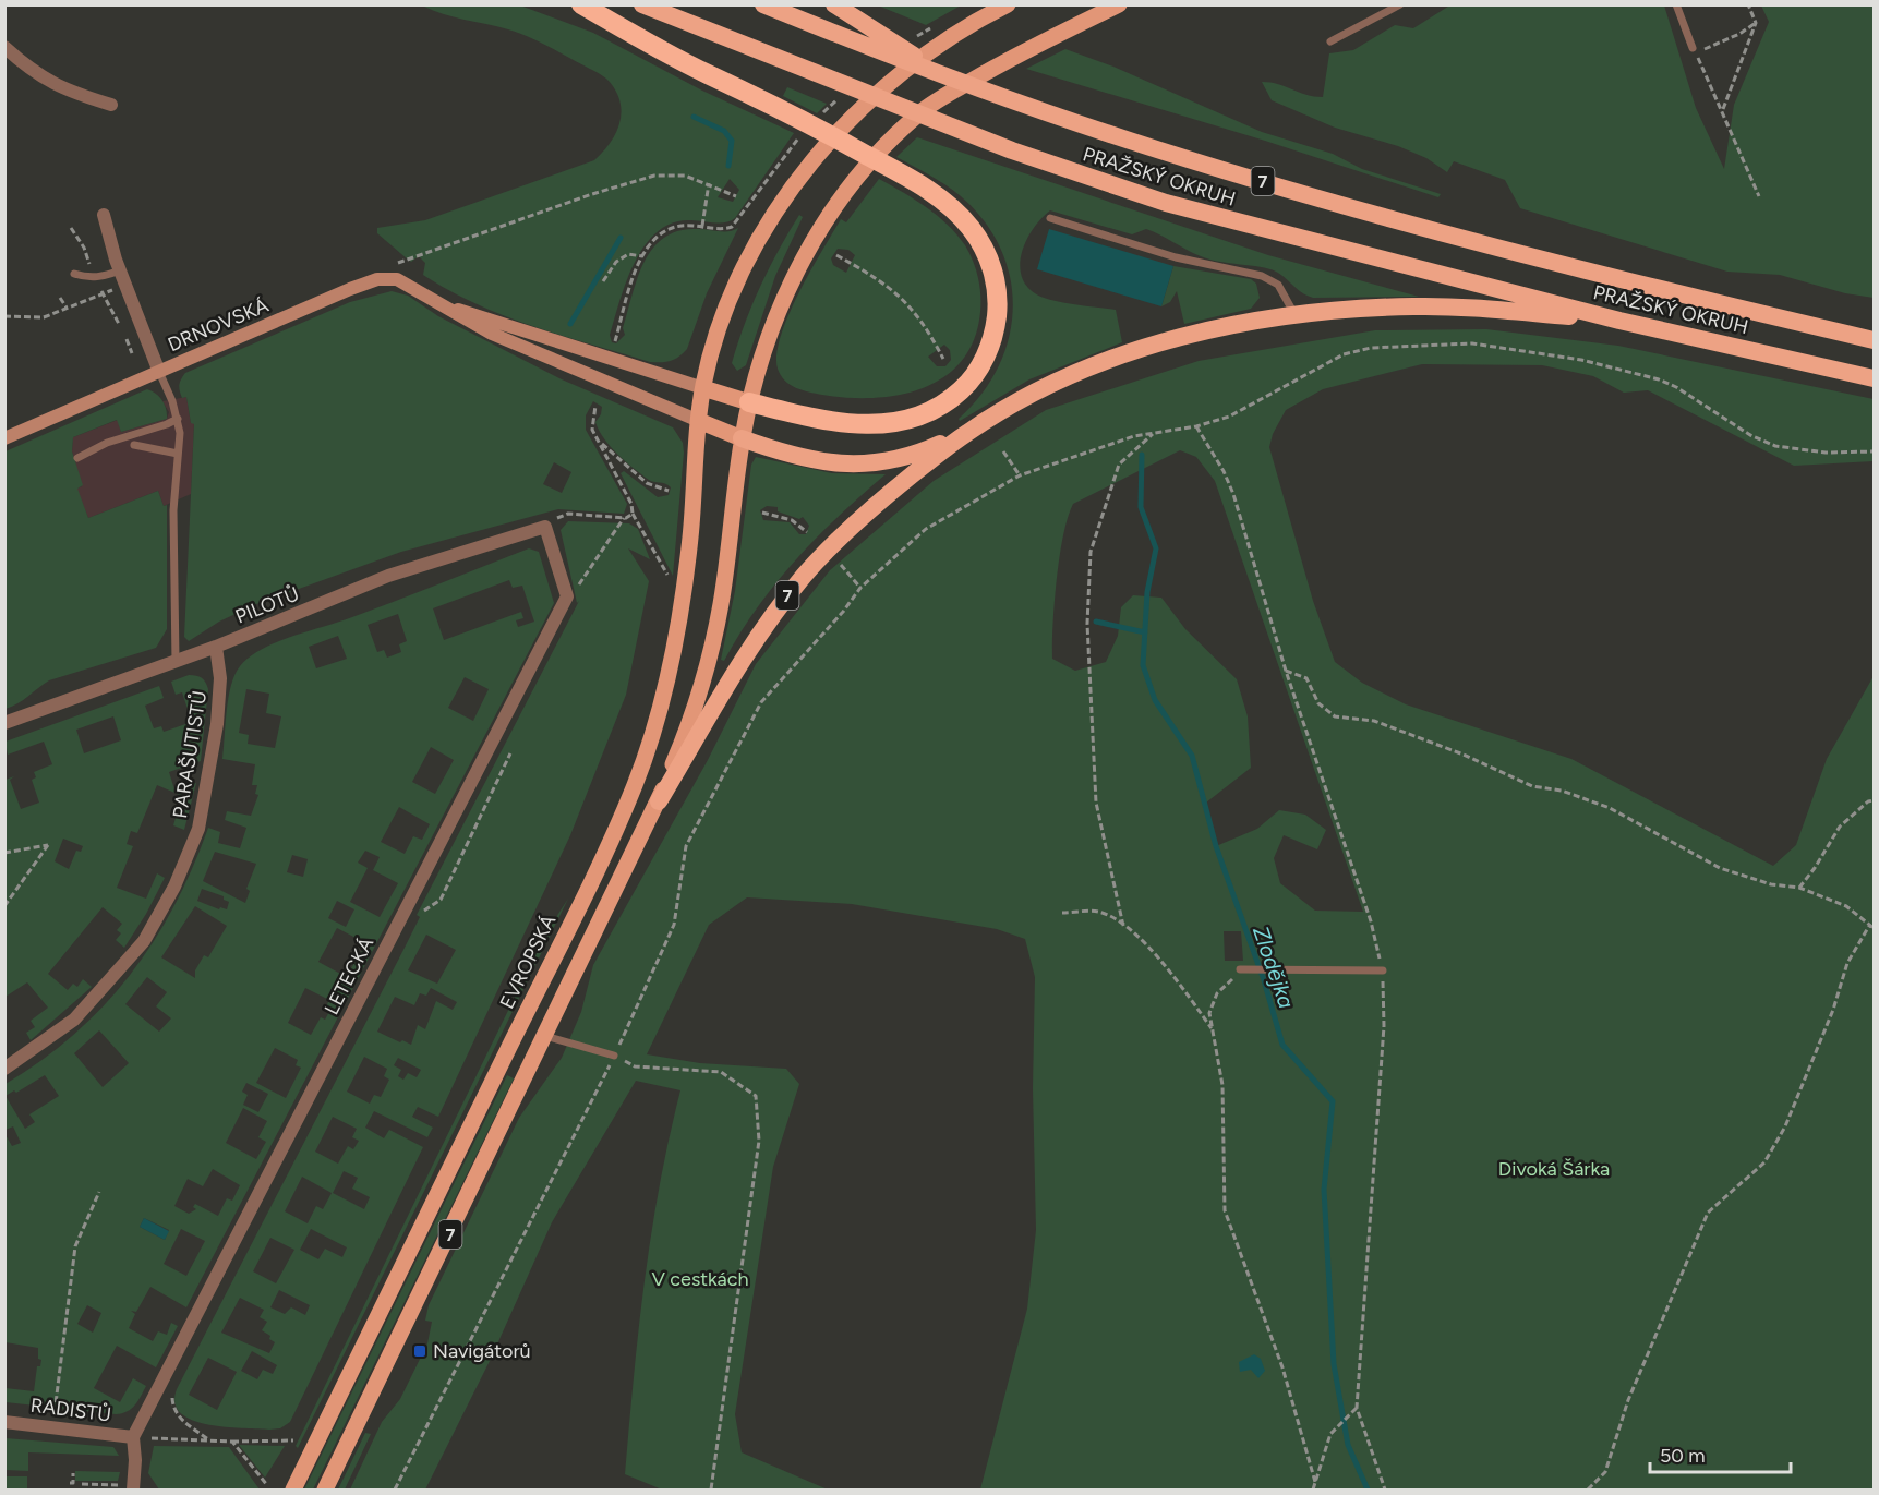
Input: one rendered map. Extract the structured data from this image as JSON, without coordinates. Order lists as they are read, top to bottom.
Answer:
{
  "streets": {
    "highway": ["PRAŽSKÝ OKRUH", "7"],
    "main road": ["DRNOVSKÁ", "EVROPSKÁ"],
    "street": [
      "PILOTŮ",
      "PARAŠUTISTŮ",
      "LETECKÁ",
      "RADISTŮ"
    ]
  },
  "crossings": [
    ["PRAŽSKÝ OKRUH", "7"],
    ["7", "DRNOVSKÁ"],
    ["7", "EVROPSKÁ"],
    ["DRNOVSKÁ", "EVROPSKÁ"],
    ["PILOTŮ", "PARAŠUTISTŮ"],
    ["LETECKÁ", "RADISTŮ"]
  ],
  "water": ["Zlodějka"],
  "parks": ["Divoká Šárka", "V cestkách"],
  "places": {
    "transit": ["Navigátorů"]
  },
  "scale_bar": "50 m"
}
